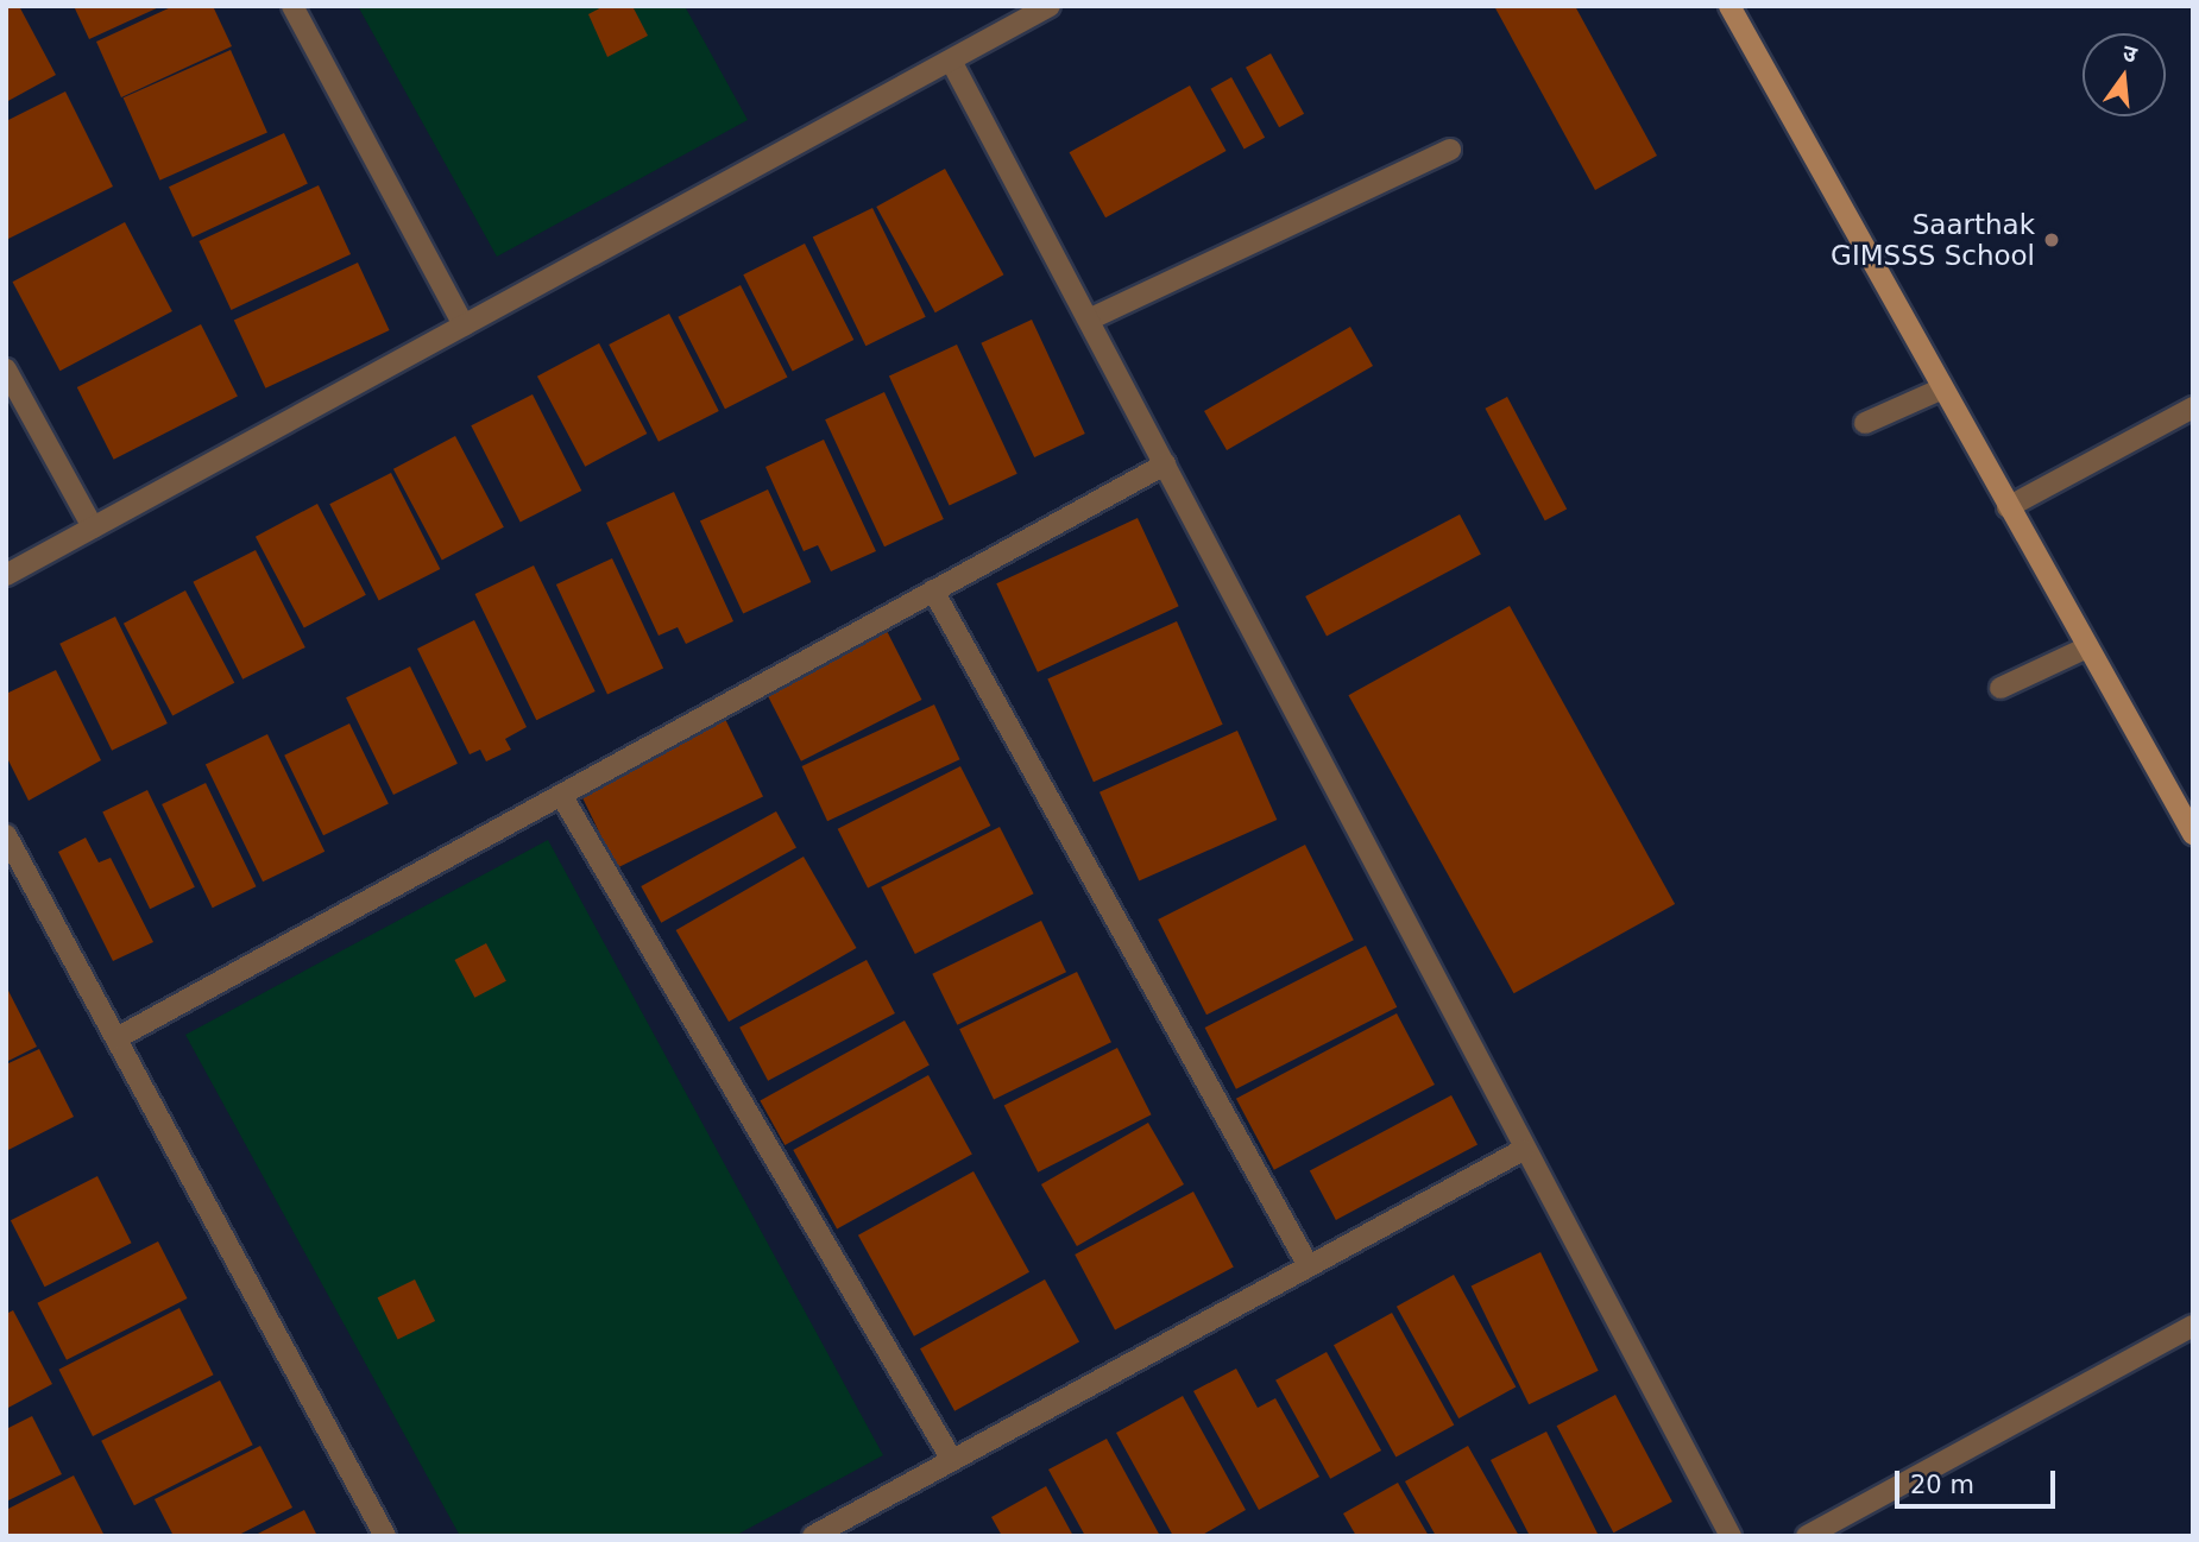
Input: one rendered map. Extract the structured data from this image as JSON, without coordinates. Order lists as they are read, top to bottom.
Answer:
{
  "places": ["Saarthak GIMSSS School"],
  "scale_bar": "20 m",
  "north": "top"
}
